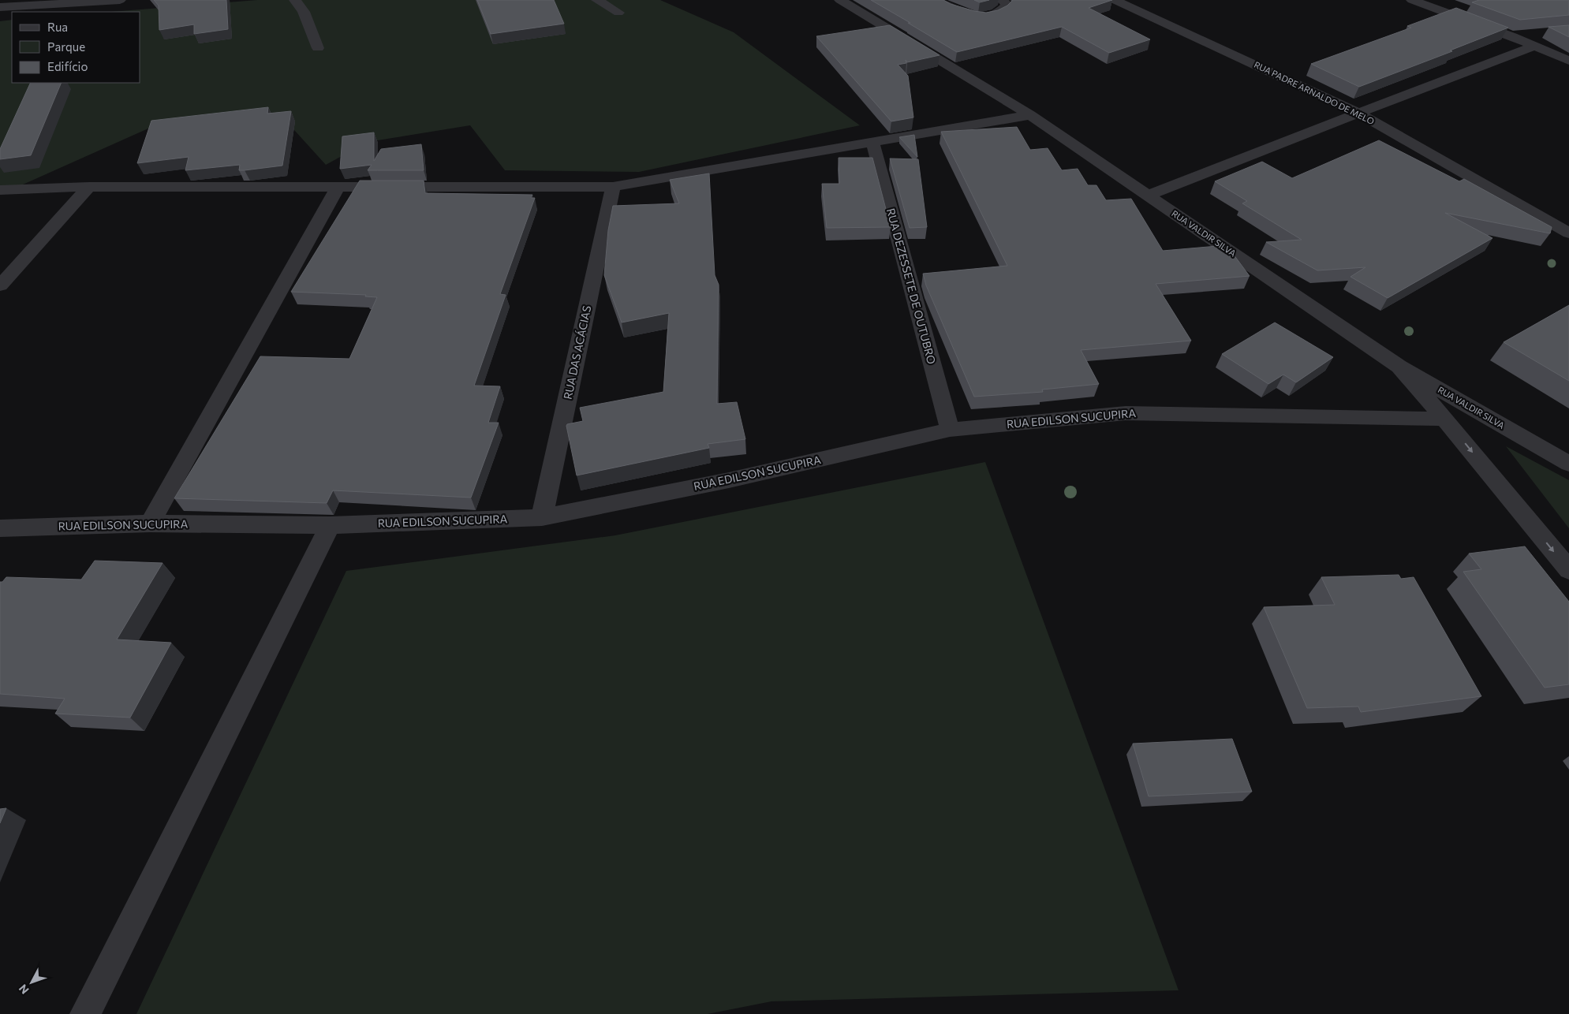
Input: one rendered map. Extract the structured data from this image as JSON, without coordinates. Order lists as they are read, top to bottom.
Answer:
{
  "streets": {
    "street": [
      "RUA PADRE ARNALDO DE MELO",
      "RUA VALDIR SILVA",
      "RUA DEZESSETE DE OUTUBRO",
      "RUA DAS ACÁCIAS",
      "RUA EDILSON SUCUPIRA"
    ]
  },
  "crossings": [
    ["RUA DEZESSETE DE OUTUBRO", "RUA EDILSON SUCUPIRA"],
    ["RUA DAS ACÁCIAS", "RUA EDILSON SUCUPIRA"]
  ],
  "legend": ["Rua", "Parque", "Edifício"],
  "north": "bottom left"
}
